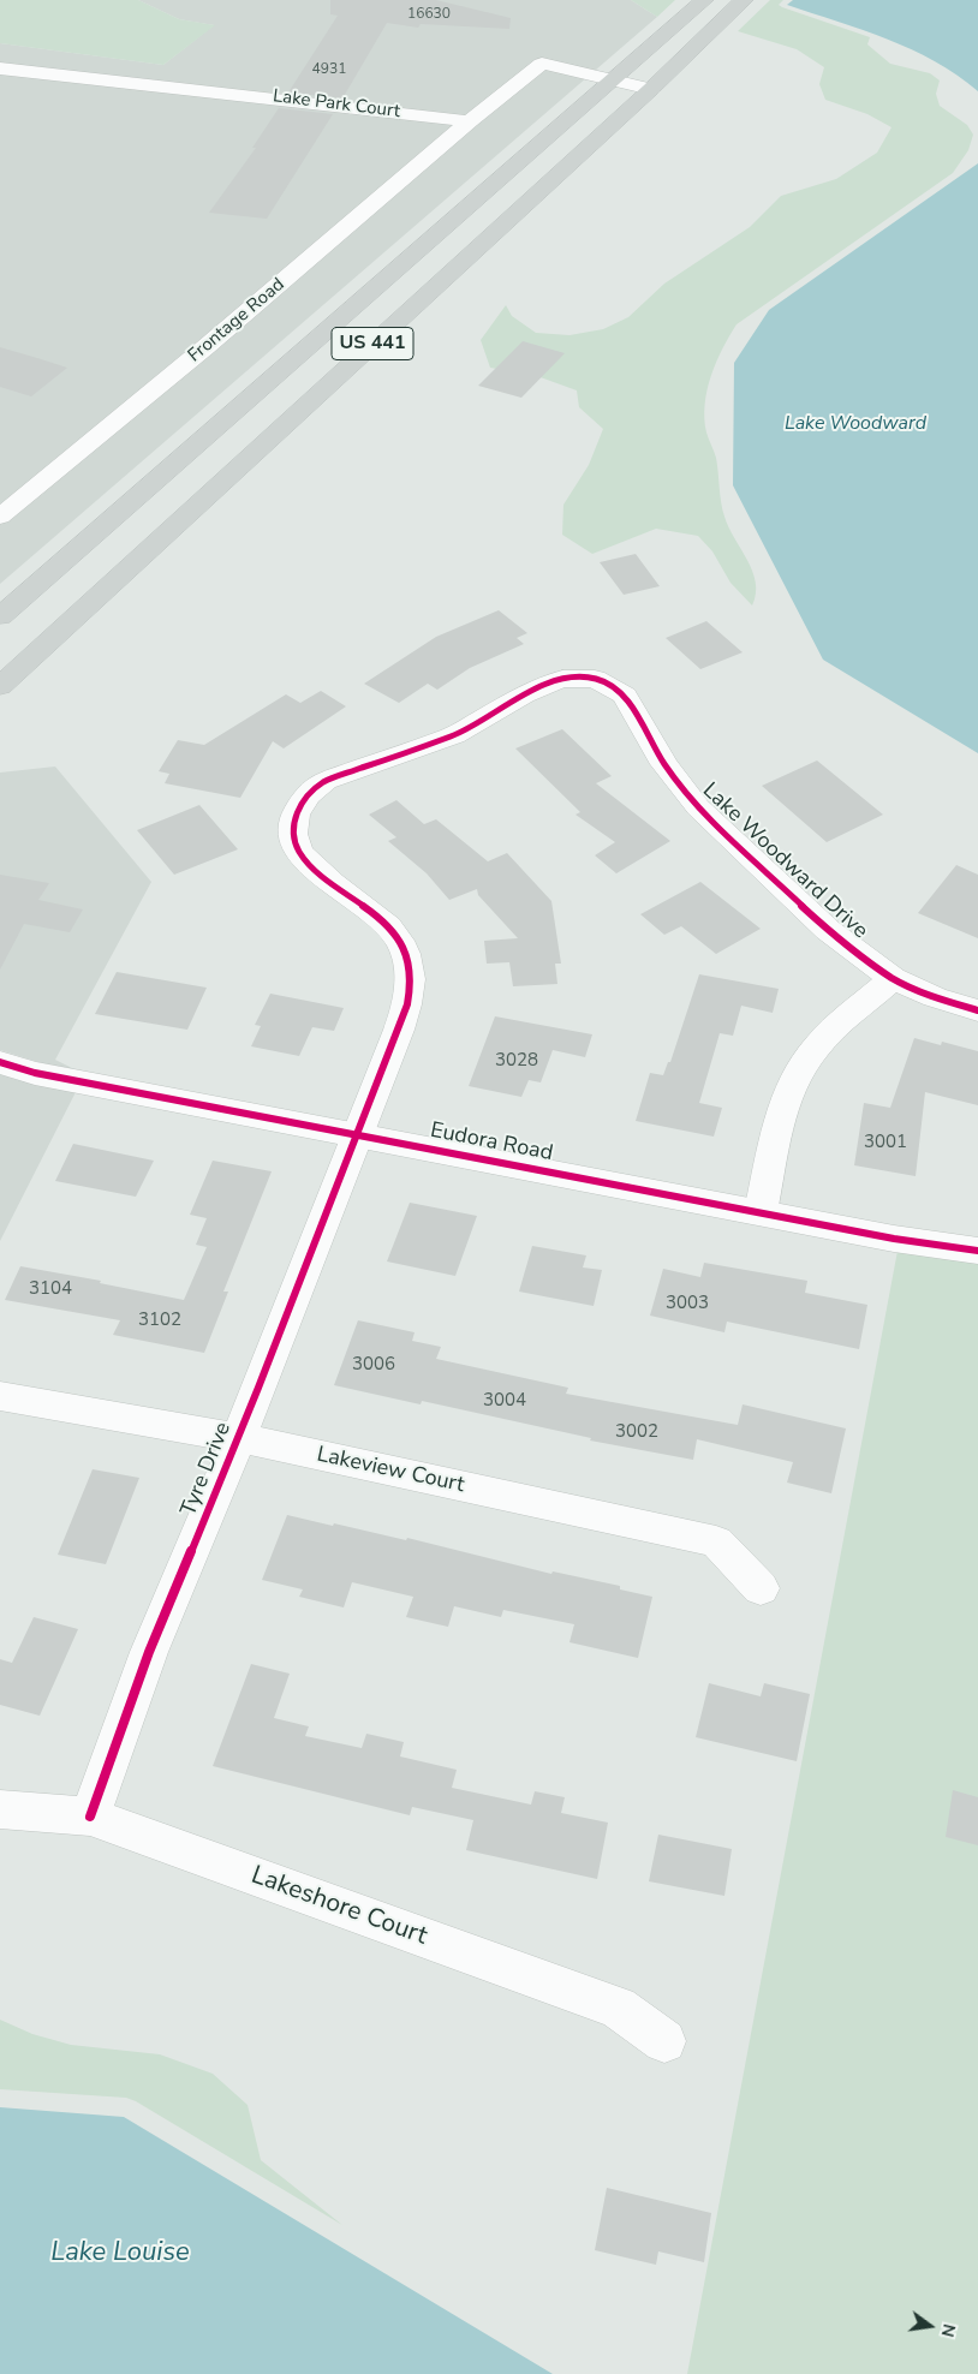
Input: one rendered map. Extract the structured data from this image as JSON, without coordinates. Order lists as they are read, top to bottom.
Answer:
{
  "streets": {
    "main road": ["US 441"],
    "street": [
      "Lake Park Court",
      "Frontage Road",
      "Lake Woodward Drive",
      "Eudora Road",
      "Tyre Drive",
      "Lakeview Court",
      "Lakeshore Court"
    ]
  },
  "crossings": [
    ["Lake Park Court", "Frontage Road"],
    ["Lake Woodward Drive", "Eudora Road"],
    ["Lake Woodward Drive", "Tyre Drive"],
    ["Eudora Road", "Tyre Drive"],
    ["Tyre Drive", "Lakeview Court"],
    ["Tyre Drive", "Lakeshore Court"]
  ],
  "water": ["Lake Woodward", "Lake Louise"],
  "house_numbers": [
    "16630",
    "4931",
    "3028",
    "3001",
    "3104",
    "3003",
    "3102",
    "3006",
    "3004",
    "3002"
  ],
  "north": "right"
}
